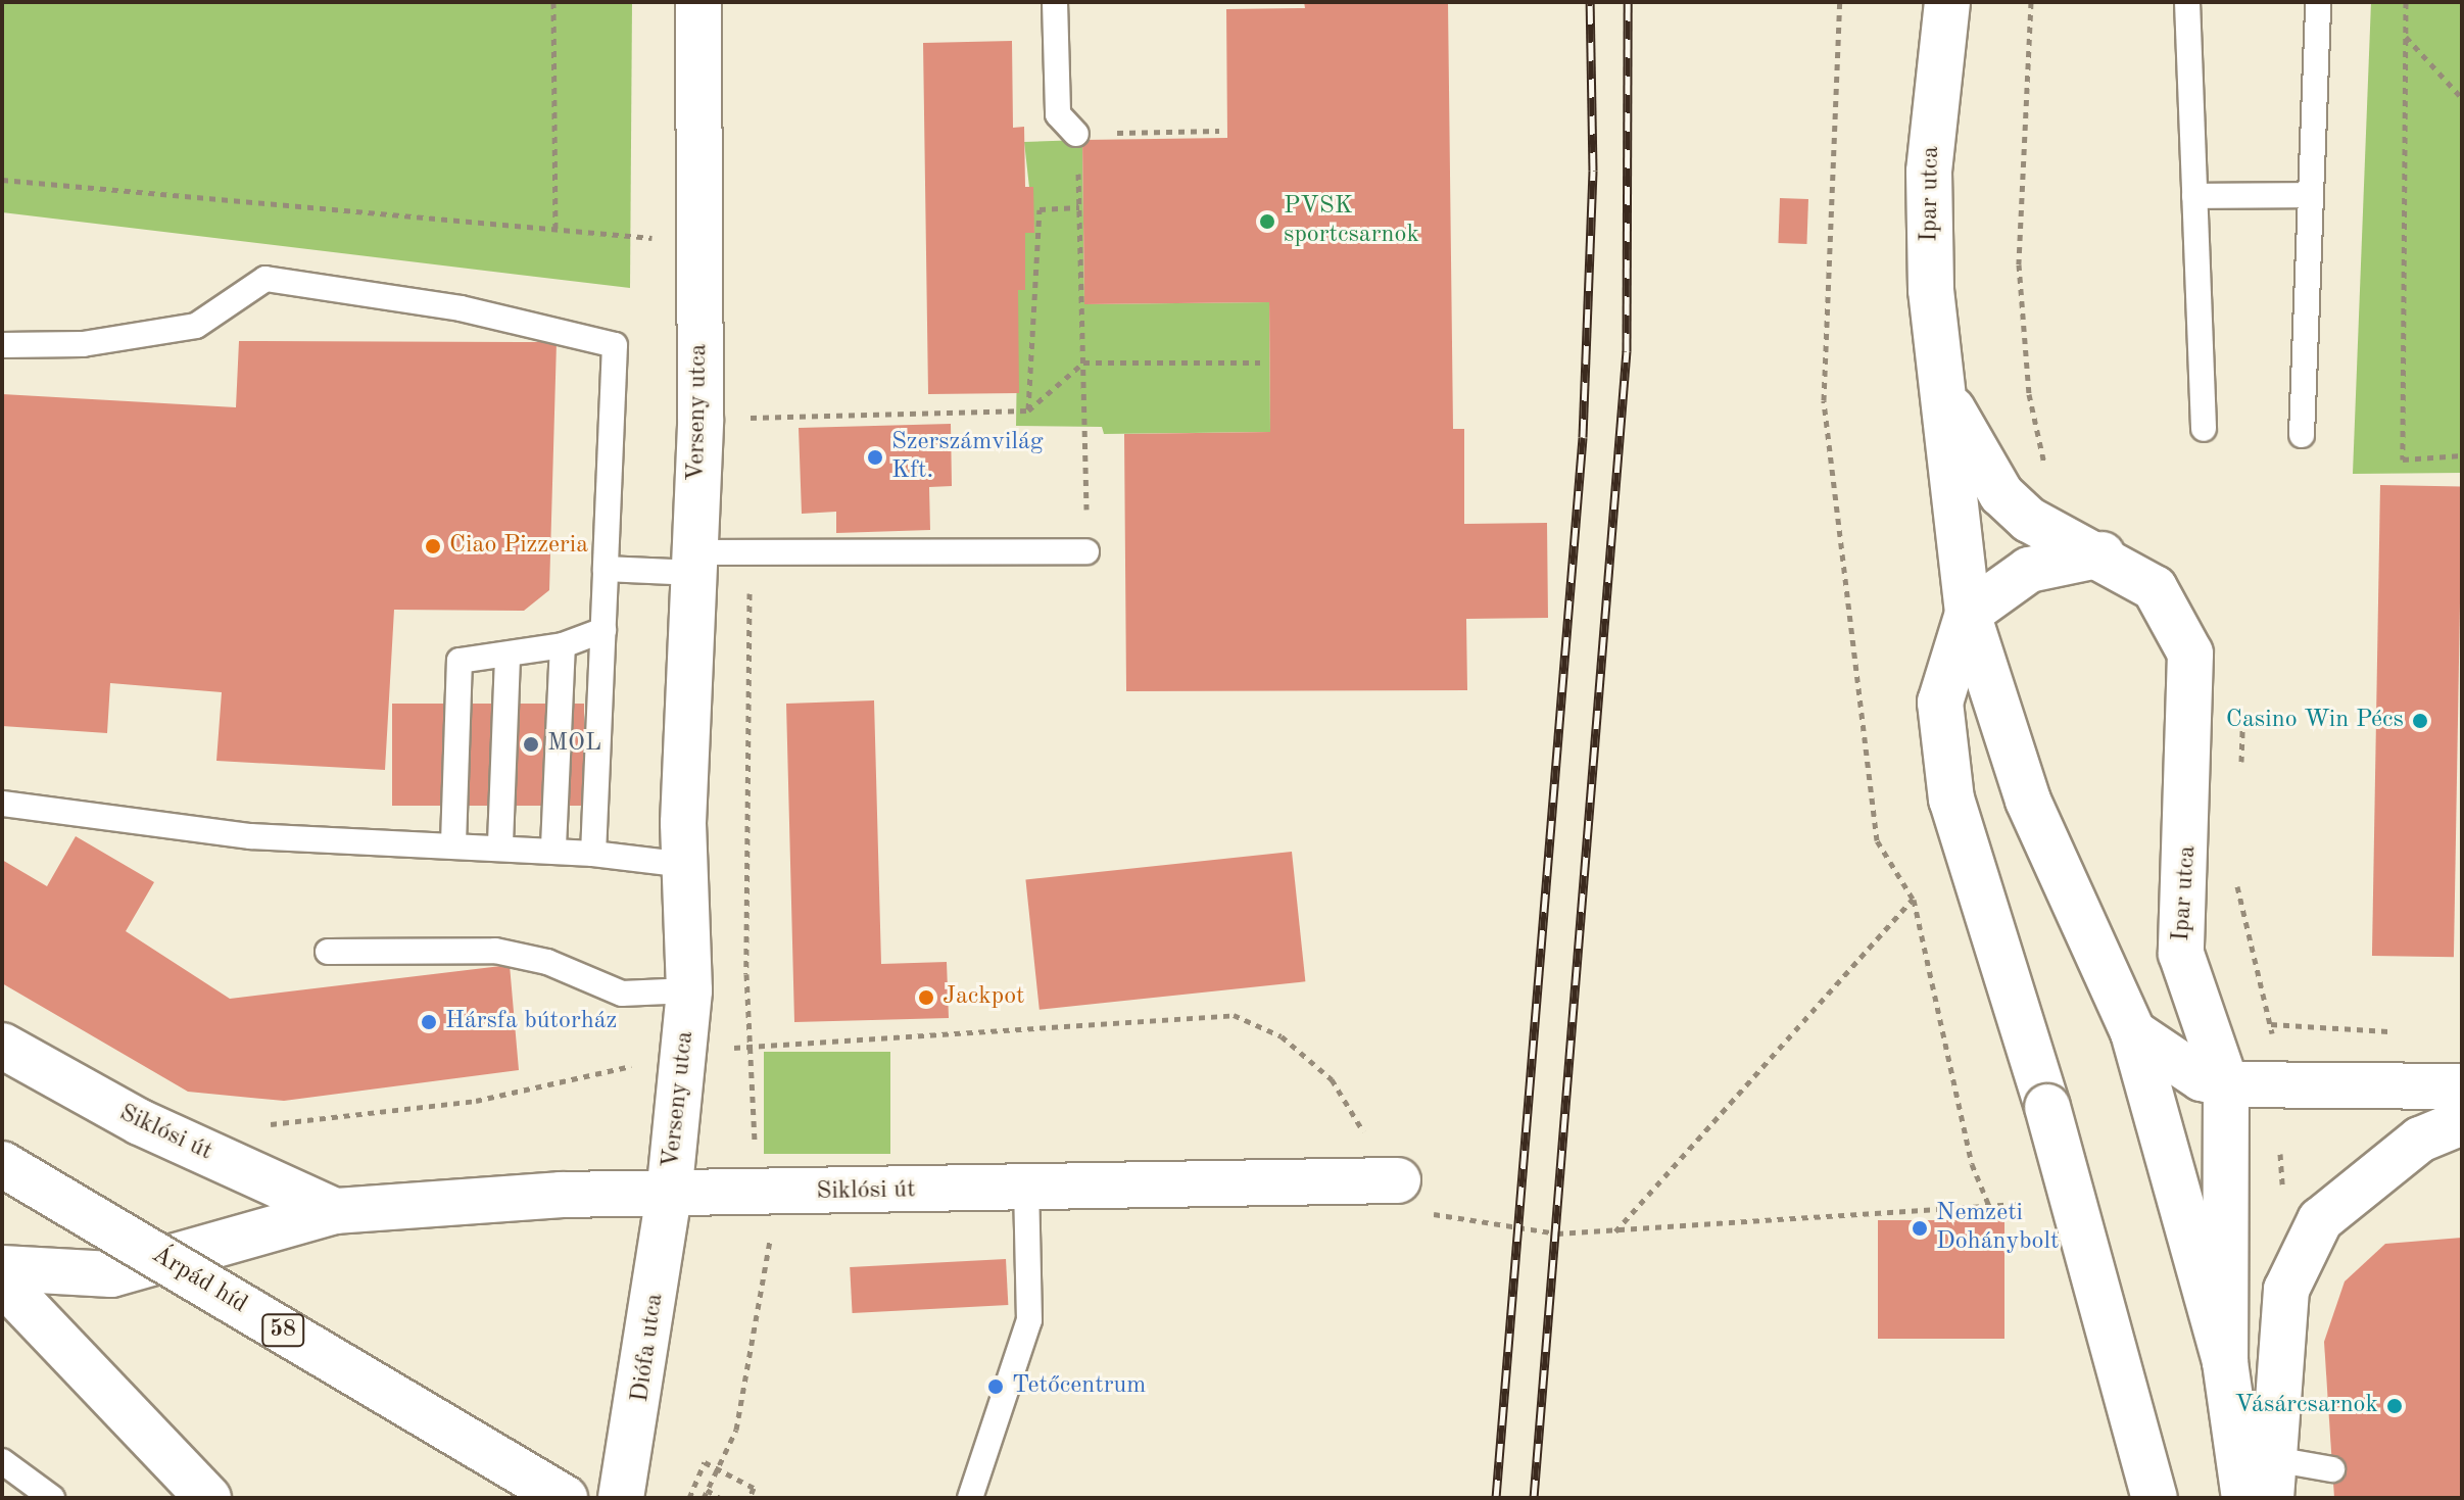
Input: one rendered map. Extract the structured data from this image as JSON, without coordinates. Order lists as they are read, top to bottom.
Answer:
{
  "streets": {
    "street": [
      "Ipar utca",
      "Verseny utca",
      "Siklósi út",
      "Árpád híd",
      "58",
      "Diófa utca"
    ]
  },
  "crossings": [
    ["Verseny utca", "Siklósi út"],
    ["Verseny utca", "Diófa utca"],
    ["Siklósi út", "Diófa utca"]
  ],
  "places": [
    "PVSK sportcsarnok",
    "Szerszámvilág Kft.",
    "Ciao Pizzeria",
    "Casino Win Pécs",
    "MOL",
    "Jackpot",
    "Hársfa bútorház",
    "Nemzeti Dohánybolt",
    "Tetőcentrum",
    "Vásárcsarnok"
  ]
}
